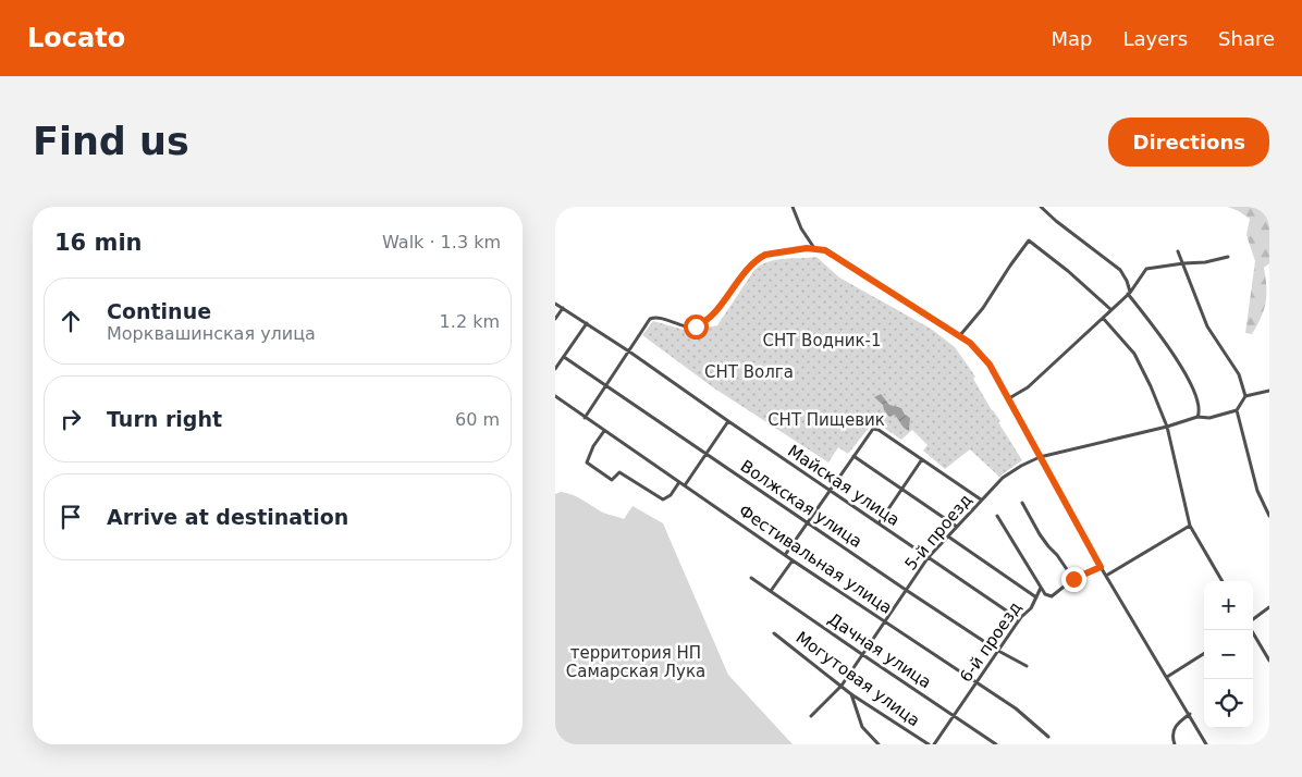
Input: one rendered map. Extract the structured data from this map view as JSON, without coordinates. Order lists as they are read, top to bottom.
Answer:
{
  "streets": {
    "street": [
      "Майская улица",
      "Волжская улица",
      "5-й проезд",
      "Фестивальная улица",
      "6-й проезд",
      "Дачная улица",
      "Могутовая улица"
    ]
  },
  "crossings": [
    ["Майская улица", "5-й проезд"],
    ["Майская улица", "6-й проезд"],
    ["Волжская улица", "5-й проезд"],
    ["Волжская улица", "6-й проезд"],
    ["5-й проезд", "Фестивальная улица"],
    ["5-й проезд", "Дачная улица"],
    ["5-й проезд", "Могутовая улица"],
    ["Фестивальная улица", "6-й проезд"],
    ["6-й проезд", "Дачная улица"]
  ],
  "parks": [
    "СНТ Водник-1",
    "СНТ Волга",
    "СНТ Пищевик",
    "территория НП Самарская Лука"
  ],
  "page": {
    "header": "Locato",
    "nav": ["Map", "Layers", "Share"],
    "buttons": "Directions",
    "title": "Find us",
    "heading": ["16 min", "Walk · 1.3 km"],
    "list": [
      ["Continue", "Морквашинская улица", "1.2 km"],
      ["Turn right", "60 m"],
      "Arrive at destination"
    ],
    "map_buttons": ["+", "−"]
  }
}
